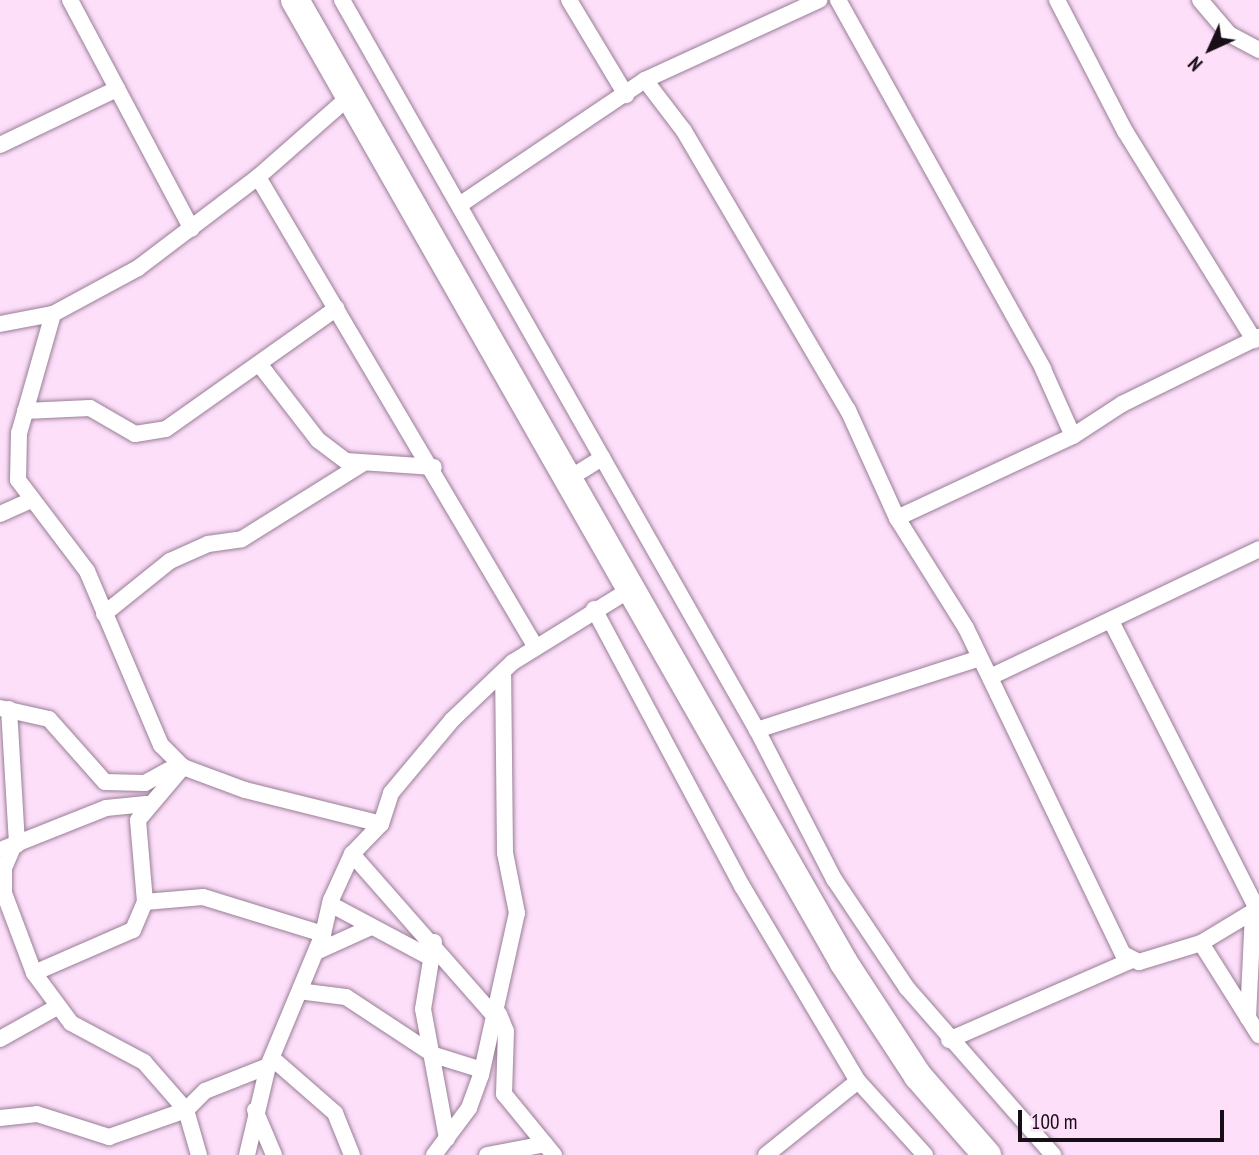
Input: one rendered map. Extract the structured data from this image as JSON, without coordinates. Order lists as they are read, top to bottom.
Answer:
{
  "scale_bar": "100 m",
  "north": "bottom left"
}
